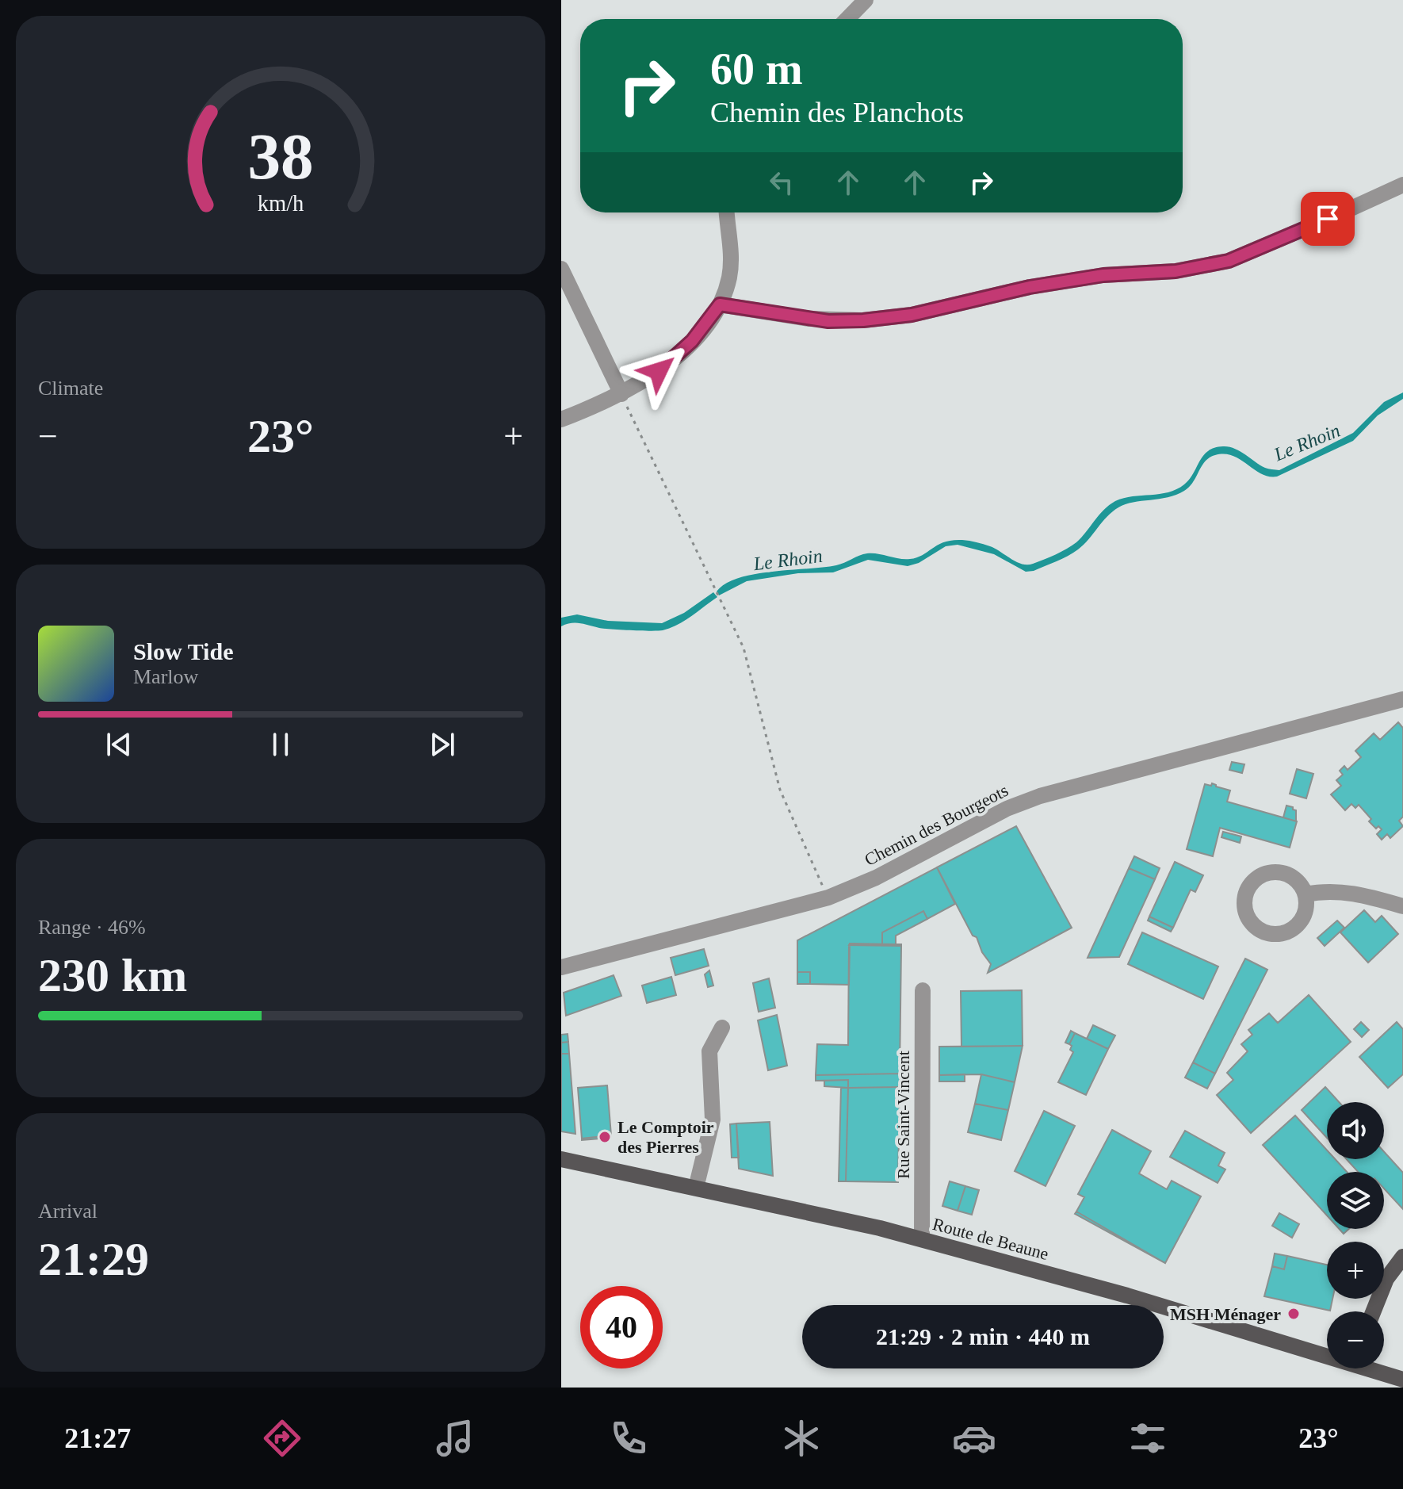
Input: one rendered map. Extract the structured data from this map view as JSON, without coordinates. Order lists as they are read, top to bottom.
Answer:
{
  "streets": {
    "main road": ["Route de Beaune"],
    "street": ["Chemin des Bourgeots", "Rue Saint-Vincent"]
  },
  "crossings": [
    ["Rue Saint-Vincent", "Route de Beaune"]
  ],
  "water": ["Le Rhoin"],
  "places": ["Le Comptoir des Pierres", "MSH Ménager"],
  "page": {
    "turn": ["60 m", "Chemin des Planchots"],
    "tile": [
      "Climate",
      ["Range · 46%", "230 km"],
      ["Arrival", "21:29"]
    ],
    "heat": ["−", "23°", "+"],
    "song": ["Slow Tide", "Marlow"],
    "map_buttons": ["+", "−"],
    "limit": "40",
    "trip": "21:29 · 2 min · 440 m",
    "tabs": ["21:27", "23°"],
    "gauge": ["38", "km/h"]
  }
}
